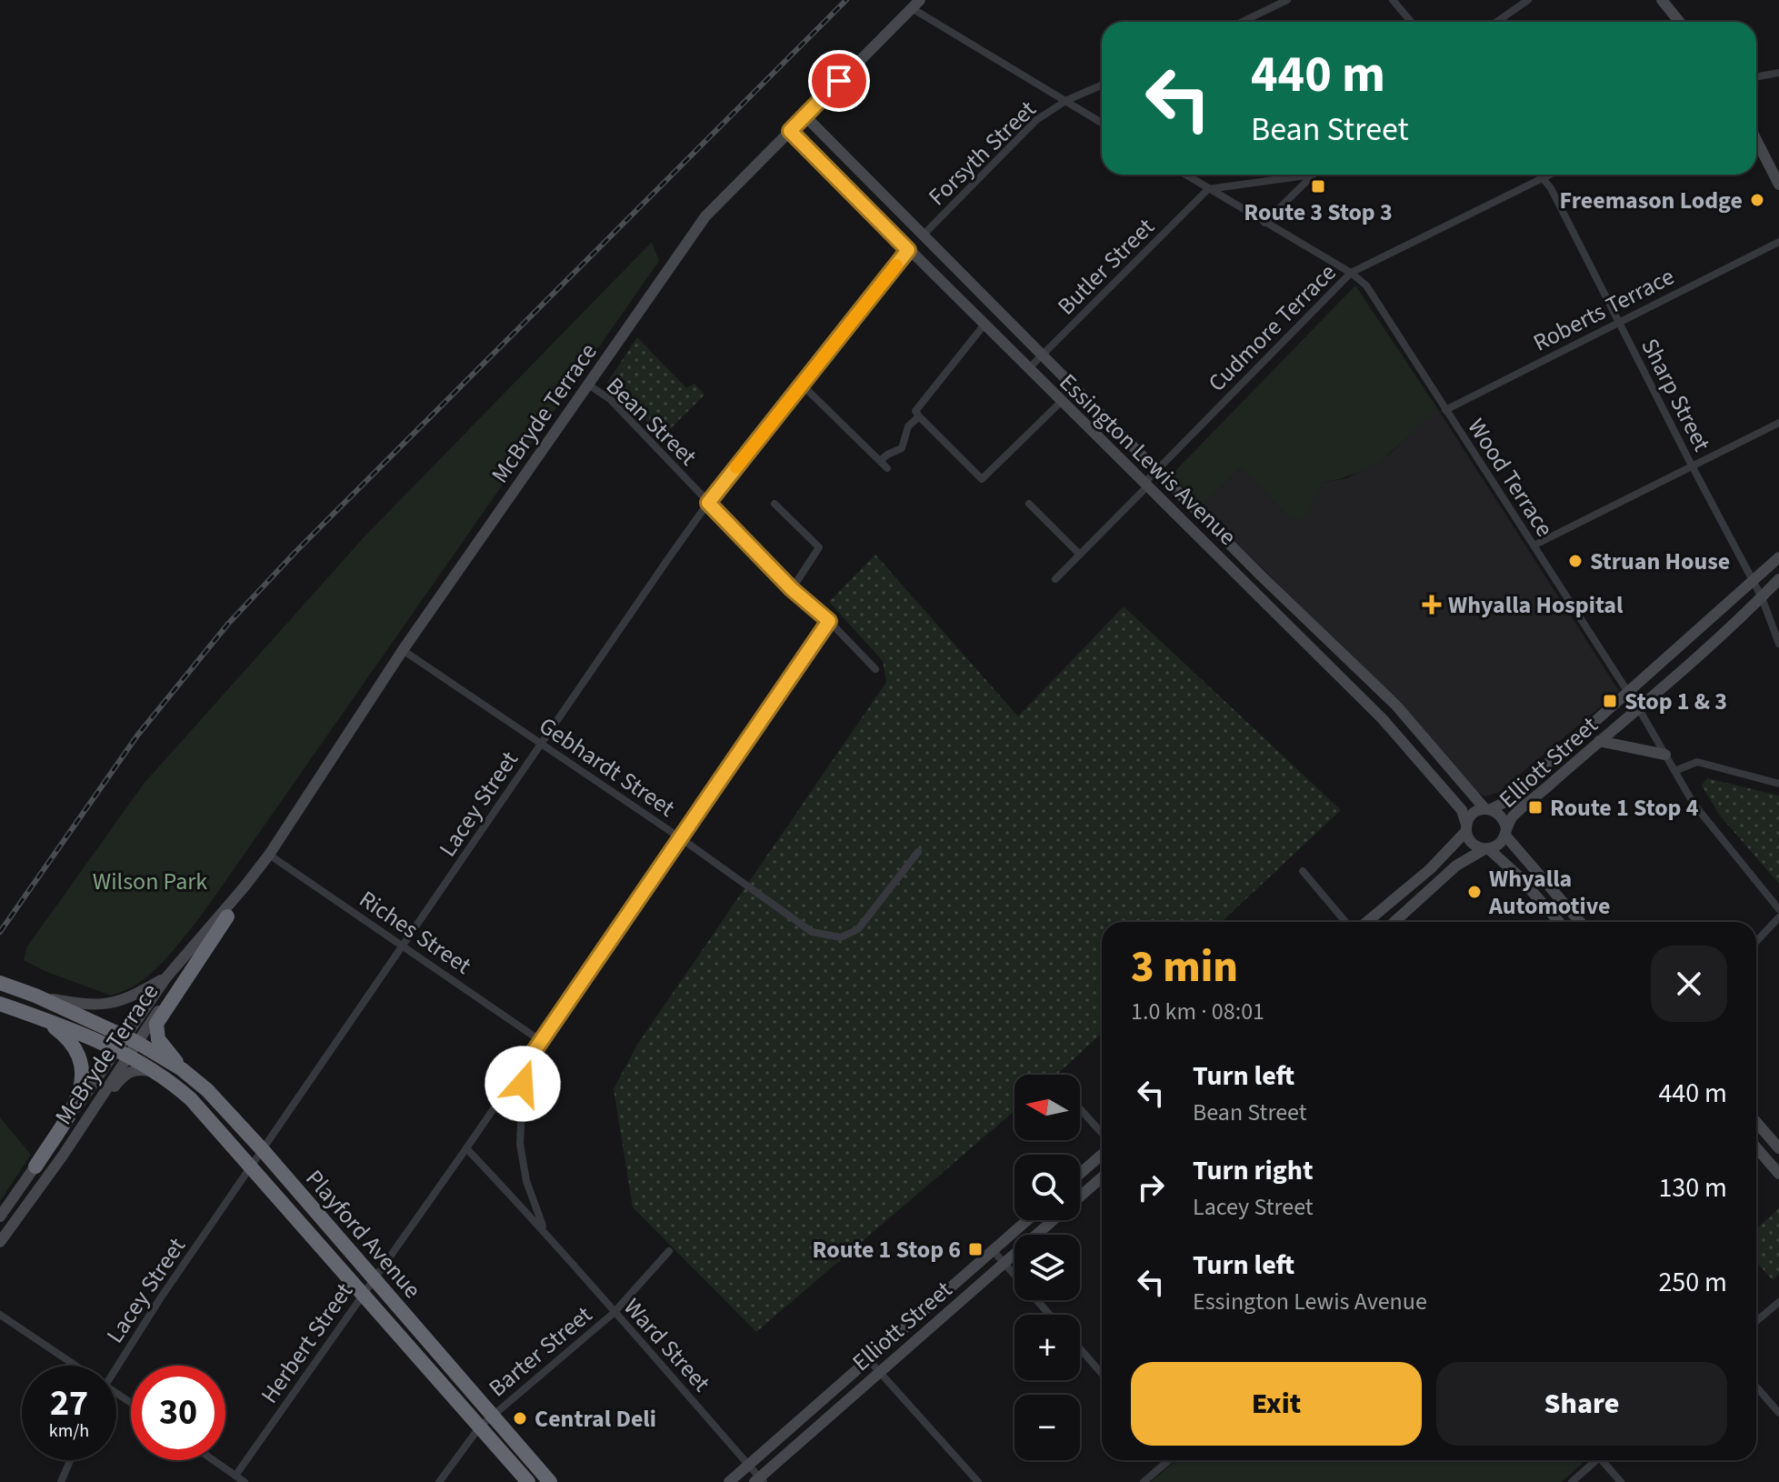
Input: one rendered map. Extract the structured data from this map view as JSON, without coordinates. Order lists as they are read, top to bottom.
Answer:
{
  "streets": {
    "highway": ["Playford Avenue"],
    "main road": ["McBryde Terrace", "Essington Lewis Avenue", "Elliott Street"],
    "street": [
      "Forsyth Street",
      "Butler Street",
      "Roberts Terrace",
      "Cudmore Terrace",
      "Sharp Street",
      "Bean Street",
      "Wood Terrace",
      "Gebhardt Street",
      "Lacey Street",
      "Riches Street",
      "Herbert Street",
      "Ward Street",
      "Barter Street"
    ]
  },
  "crossings": [
    ["Forsyth Street", "Essington Lewis Avenue"],
    ["Butler Street", "Essington Lewis Avenue"],
    ["Butler Street", "Wood Terrace"],
    ["Roberts Terrace", "Sharp Street"],
    ["Roberts Terrace", "Wood Terrace"],
    ["Cudmore Terrace", "Sharp Street"],
    ["Cudmore Terrace", "Essington Lewis Avenue"],
    ["Cudmore Terrace", "Wood Terrace"],
    ["Sharp Street", "Elliott Street"],
    ["McBryde Terrace", "Bean Street"],
    ["McBryde Terrace", "Essington Lewis Avenue"],
    ["McBryde Terrace", "Gebhardt Street"],
    ["McBryde Terrace", "Riches Street"],
    ["McBryde Terrace", "Playford Avenue"],
    ["Bean Street", "Lacey Street"],
    ["Bean Street", "Herbert Street"],
    ["Essington Lewis Avenue", "Elliott Street"],
    ["Essington Lewis Avenue", "Lacey Street"],
    ["Wood Terrace", "Elliott Street"],
    ["Elliott Street", "Ward Street"],
    ["Gebhardt Street", "Lacey Street"],
    ["Gebhardt Street", "Herbert Street"],
    ["Lacey Street", "Riches Street"],
    ["Lacey Street", "Playford Avenue"],
    ["Riches Street", "Herbert Street"],
    ["Playford Avenue", "Herbert Street"],
    ["Playford Avenue", "Barter Street"],
    ["Herbert Street", "Ward Street"],
    ["Ward Street", "Barter Street"]
  ],
  "parks": ["Wilson Park"],
  "places": {
    "transit": [
      "Route 3 Stop 3",
      "Stop 1 & 3",
      "Route 1 Stop 4",
      "Route 1 Stop 6"
    ],
    "other": [
      "Freemason Lodge",
      "Struan House",
      "Whyalla Automotive",
      "Central Deli"
    ],
    "health": ["Whyalla Hospital"]
  },
  "north": "left",
  "page": {
    "turn": ["440 m", "Bean Street"],
    "heading": ["3 min", "1.0 km · 08:01"],
    "list": [
      {
        "name": "Turn left",
        "note": "Bean Street",
        "value": "440 m"
      },
      {
        "name": "Turn right",
        "note": "Lacey Street",
        "value": "130 m"
      },
      {
        "name": "Turn left",
        "note": "Essington Lewis Avenue",
        "value": "250 m"
      }
    ],
    "map_buttons": ["+", "−"],
    "buttons": ["Exit", "Share"],
    "speed": "27 km/h",
    "limit": "30"
  }
}
